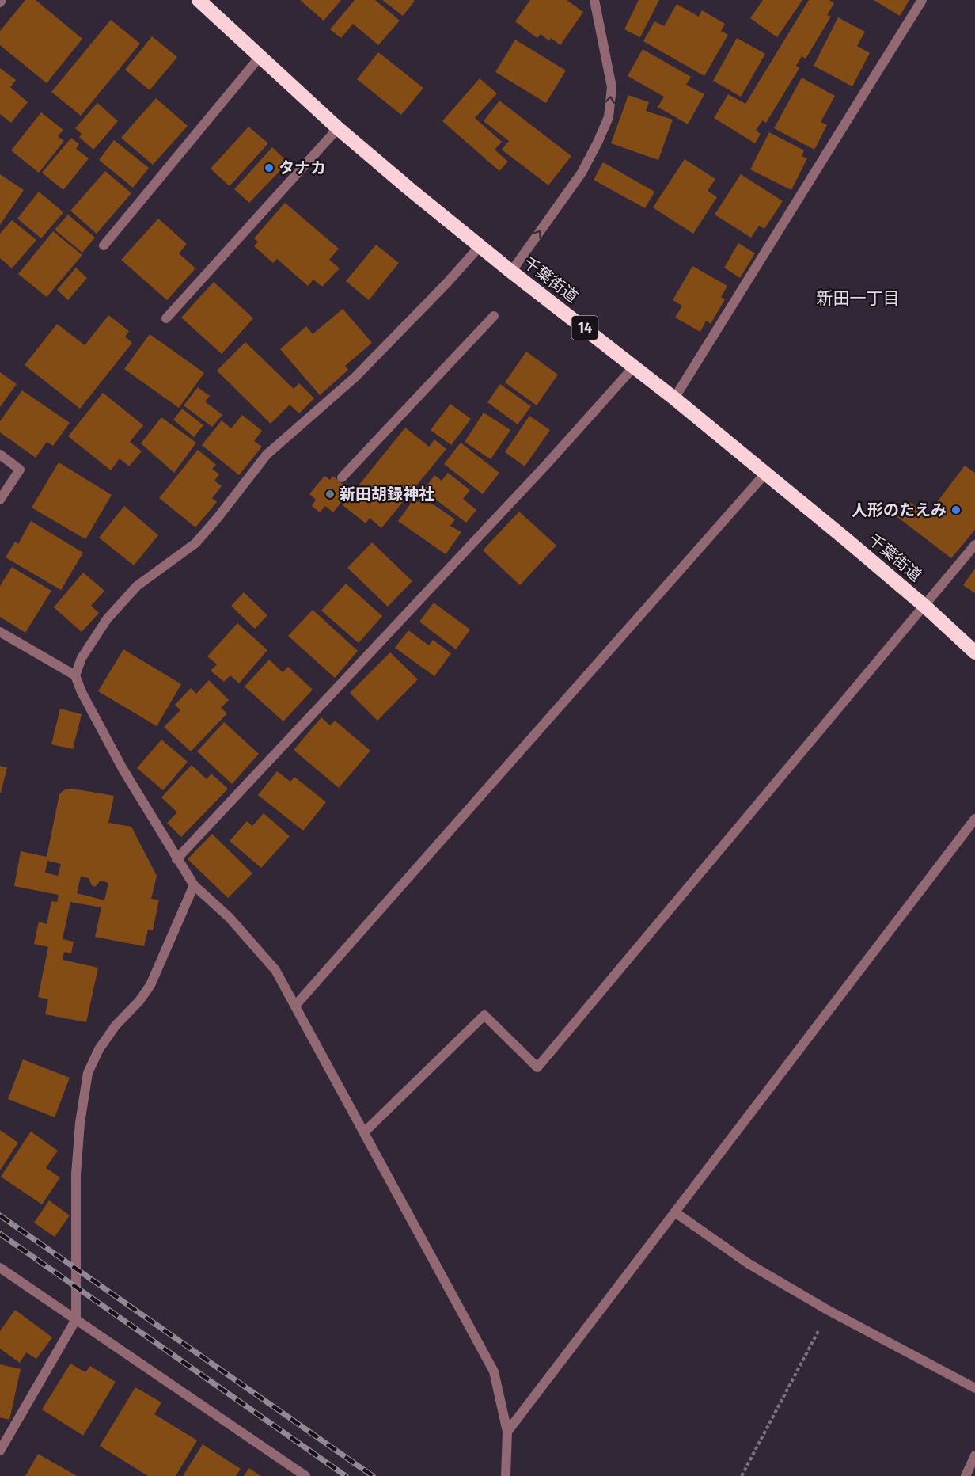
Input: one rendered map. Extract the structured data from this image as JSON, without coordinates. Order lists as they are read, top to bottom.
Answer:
{
  "streets": {
    "highway": ["千葉街道", "14"]
  },
  "districts": ["新田一丁目"],
  "places": ["タナカ", "新田胡録神社", "人形のたえみ"]
}
